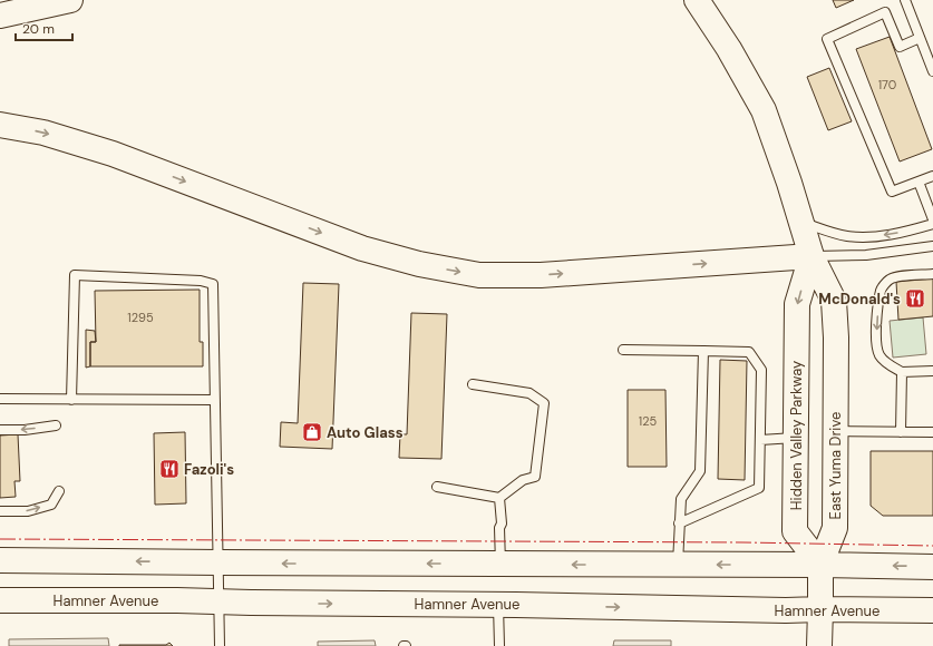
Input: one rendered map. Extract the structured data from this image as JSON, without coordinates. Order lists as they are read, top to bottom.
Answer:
{
  "streets": {
    "main road": ["Hidden Valley Parkway", "East Yuma Drive", "Hamner Avenue"]
  },
  "crossings": [
    ["Hidden Valley Parkway", "East Yuma Drive"]
  ],
  "one_way": ["Hidden Valley Parkway"],
  "places": {
    "restaurant": ["McDonald's", "Fazoli's"],
    "shop": ["Auto Glass"]
  },
  "house_numbers": ["170", "1295", "125"],
  "scale_bar": "20 m"
}
